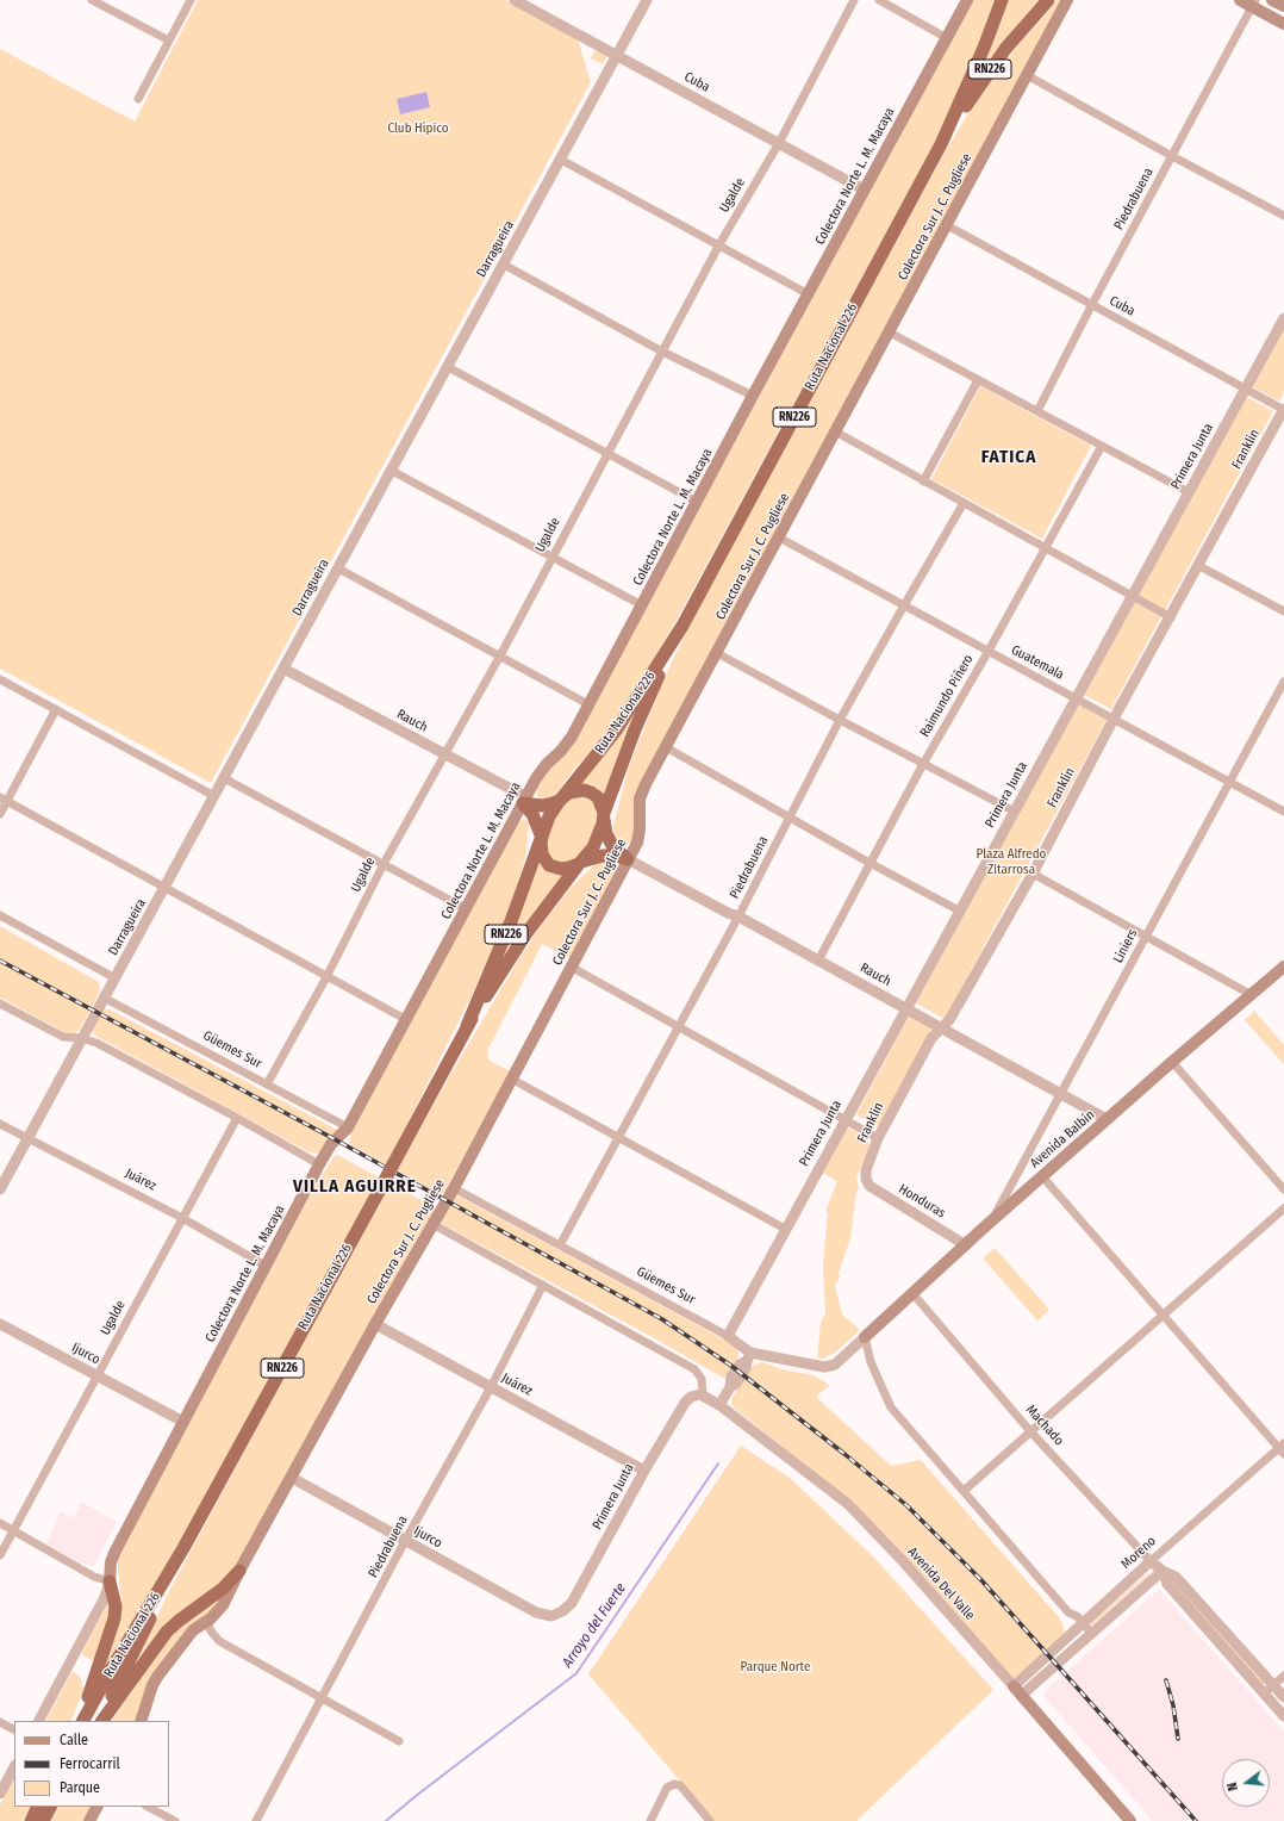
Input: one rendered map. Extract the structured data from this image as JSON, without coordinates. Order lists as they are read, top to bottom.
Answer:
{
  "streets": {
    "highway": ["RN226", "Ruta Nacional 226"],
    "main road": [
      "Colectora Norte L. M. Macaya",
      "Colectora Sur J. C. Pugliese",
      "Avenida Balbín",
      "Avenida Del Valle"
    ],
    "street": [
      "Cuba",
      "Ugalde",
      "Piedrabuena",
      "Darragueira",
      "Franklin",
      "Primera Junta",
      "Guatemala",
      "Raimundo Piñero",
      "Rauch",
      "Liniers",
      "Güemes Sur",
      "Juárez",
      "Honduras",
      "Ijurco",
      "Machado",
      "Moreno"
    ]
  },
  "crossings": [
    ["Cuba", "Colectora Norte L. M. Macaya"],
    ["Cuba", "Ugalde"],
    ["Cuba", "Piedrabuena"],
    ["Cuba", "Colectora Sur J. C. Pugliese"],
    ["Cuba", "Darragueira"],
    ["Cuba", "Franklin"],
    ["Cuba", "Primera Junta"],
    ["Colectora Norte L. M. Macaya", "Rauch"],
    ["Colectora Norte L. M. Macaya", "Güemes Sur"],
    ["Colectora Norte L. M. Macaya", "Juárez"],
    ["Colectora Norte L. M. Macaya", "Ijurco"],
    ["Ugalde", "Rauch"],
    ["Ugalde", "Güemes Sur"],
    ["Ugalde", "Juárez"],
    ["Ugalde", "Ijurco"],
    ["Piedrabuena", "Guatemala"],
    ["Piedrabuena", "Rauch"],
    ["Piedrabuena", "Güemes Sur"],
    ["Piedrabuena", "Juárez"],
    ["Piedrabuena", "Ijurco"],
    ["Colectora Sur J. C. Pugliese", "Guatemala"],
    ["Colectora Sur J. C. Pugliese", "Rauch"],
    ["Colectora Sur J. C. Pugliese", "Güemes Sur"],
    ["Colectora Sur J. C. Pugliese", "Juárez"],
    ["Colectora Sur J. C. Pugliese", "Ijurco"],
    ["Darragueira", "Rauch"],
    ["Darragueira", "Güemes Sur"],
    ["Darragueira", "Juárez"],
    ["Franklin", "Guatemala"],
    ["Franklin", "Rauch"],
    ["Franklin", "Honduras"],
    ["Primera Junta", "Guatemala"],
    ["Primera Junta", "Rauch"],
    ["Primera Junta", "Güemes Sur"],
    ["Primera Junta", "Juárez"],
    ["Primera Junta", "Ijurco"],
    ["Primera Junta", "Avenida Del Valle"],
    ["Guatemala", "Raimundo Piñero"],
    ["Guatemala", "Liniers"],
    ["Raimundo Piñero", "Rauch"],
    ["Rauch", "Liniers"],
    ["Rauch", "Avenida Balbín"],
    ["Liniers", "Avenida Balbín"],
    ["Güemes Sur", "Avenida Balbín"],
    ["Avenida Balbín", "Honduras"],
    ["Avenida Balbín", "Machado"],
    ["Machado", "Moreno"],
    ["Moreno", "Avenida Del Valle"]
  ],
  "districts": ["FATICA", "VILLA AGUIRRE"],
  "water": ["Arroyo del Fuerte"],
  "parks": ["Club Hípico", "Plaza Alfredo Zitarrosa", "Parque Norte"],
  "legend": ["Calle", "Ferrocarril", "Parque"],
  "north": "left"
}
